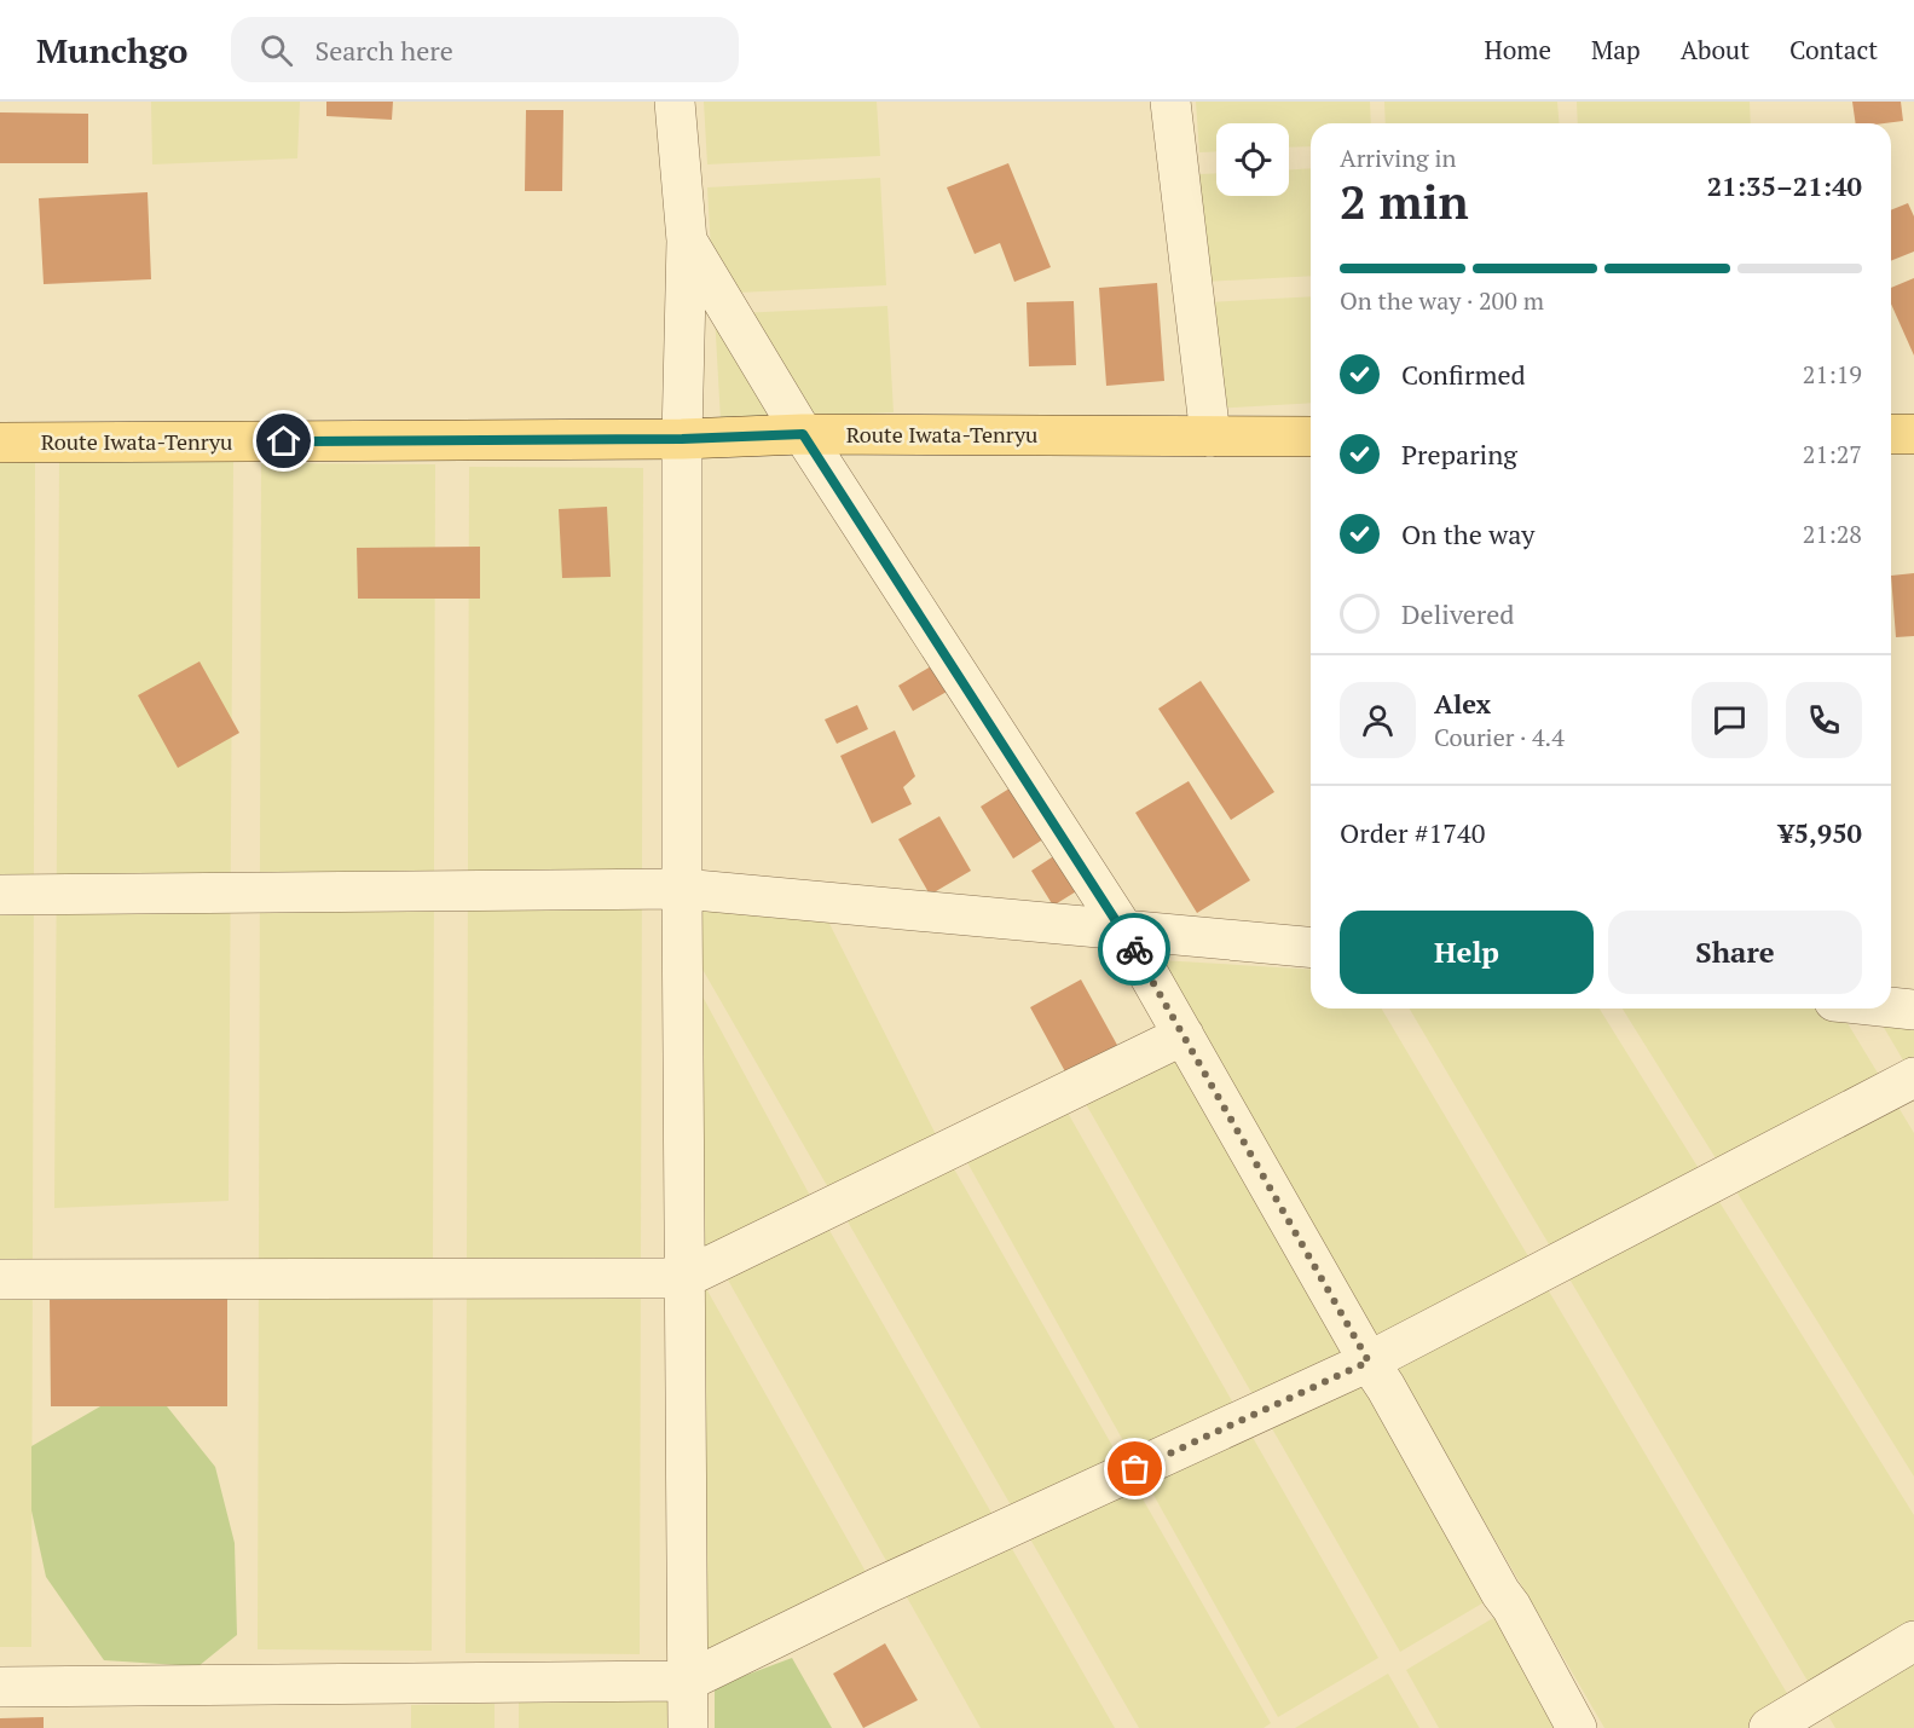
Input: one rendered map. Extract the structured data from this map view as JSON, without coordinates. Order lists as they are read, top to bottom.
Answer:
{
  "streets": {
    "main road": ["Route Iwata-Tenryu"]
  },
  "page": {
    "header": "Munchgo",
    "search": "Search here",
    "nav": [
      "Home",
      "Map",
      "About",
      "Contact"
    ],
    "heading": ["2 min", "Arriving in", "21:35–21:40"],
    "panel": [
      "Alex",
      "Courier · 4.4",
      "Order #1740",
      "¥5,950"
    ],
    "bar": "On the way · 200 m",
    "list": [
      ["Confirmed", "21:19"],
      ["Preparing", "21:27"],
      ["On the way", "21:28"],
      "Delivered"
    ],
    "buttons": ["Help", "Share"]
  }
}
